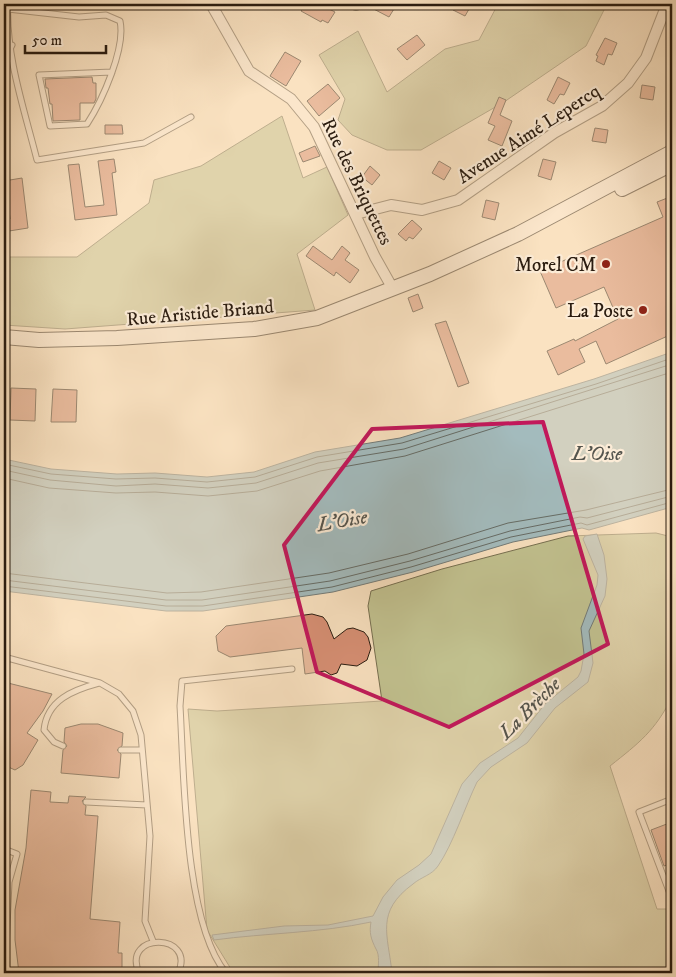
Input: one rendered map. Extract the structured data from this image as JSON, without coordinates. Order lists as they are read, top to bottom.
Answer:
{
  "streets": {
    "main road": ["Rue Aristide Briand"],
    "street": ["Avenue Aimé Lepercq", "Rue des Briquettes"]
  },
  "crossings": [
    ["Avenue Aimé Lepercq", "Rue des Briquettes"],
    ["Rue des Briquettes", "Rue Aristide Briand"]
  ],
  "water": ["L’Oise", "L'Oise", "La Brèche"],
  "places": ["Morel CM", "La Poste"],
  "scale_bar": "50 m"
}
